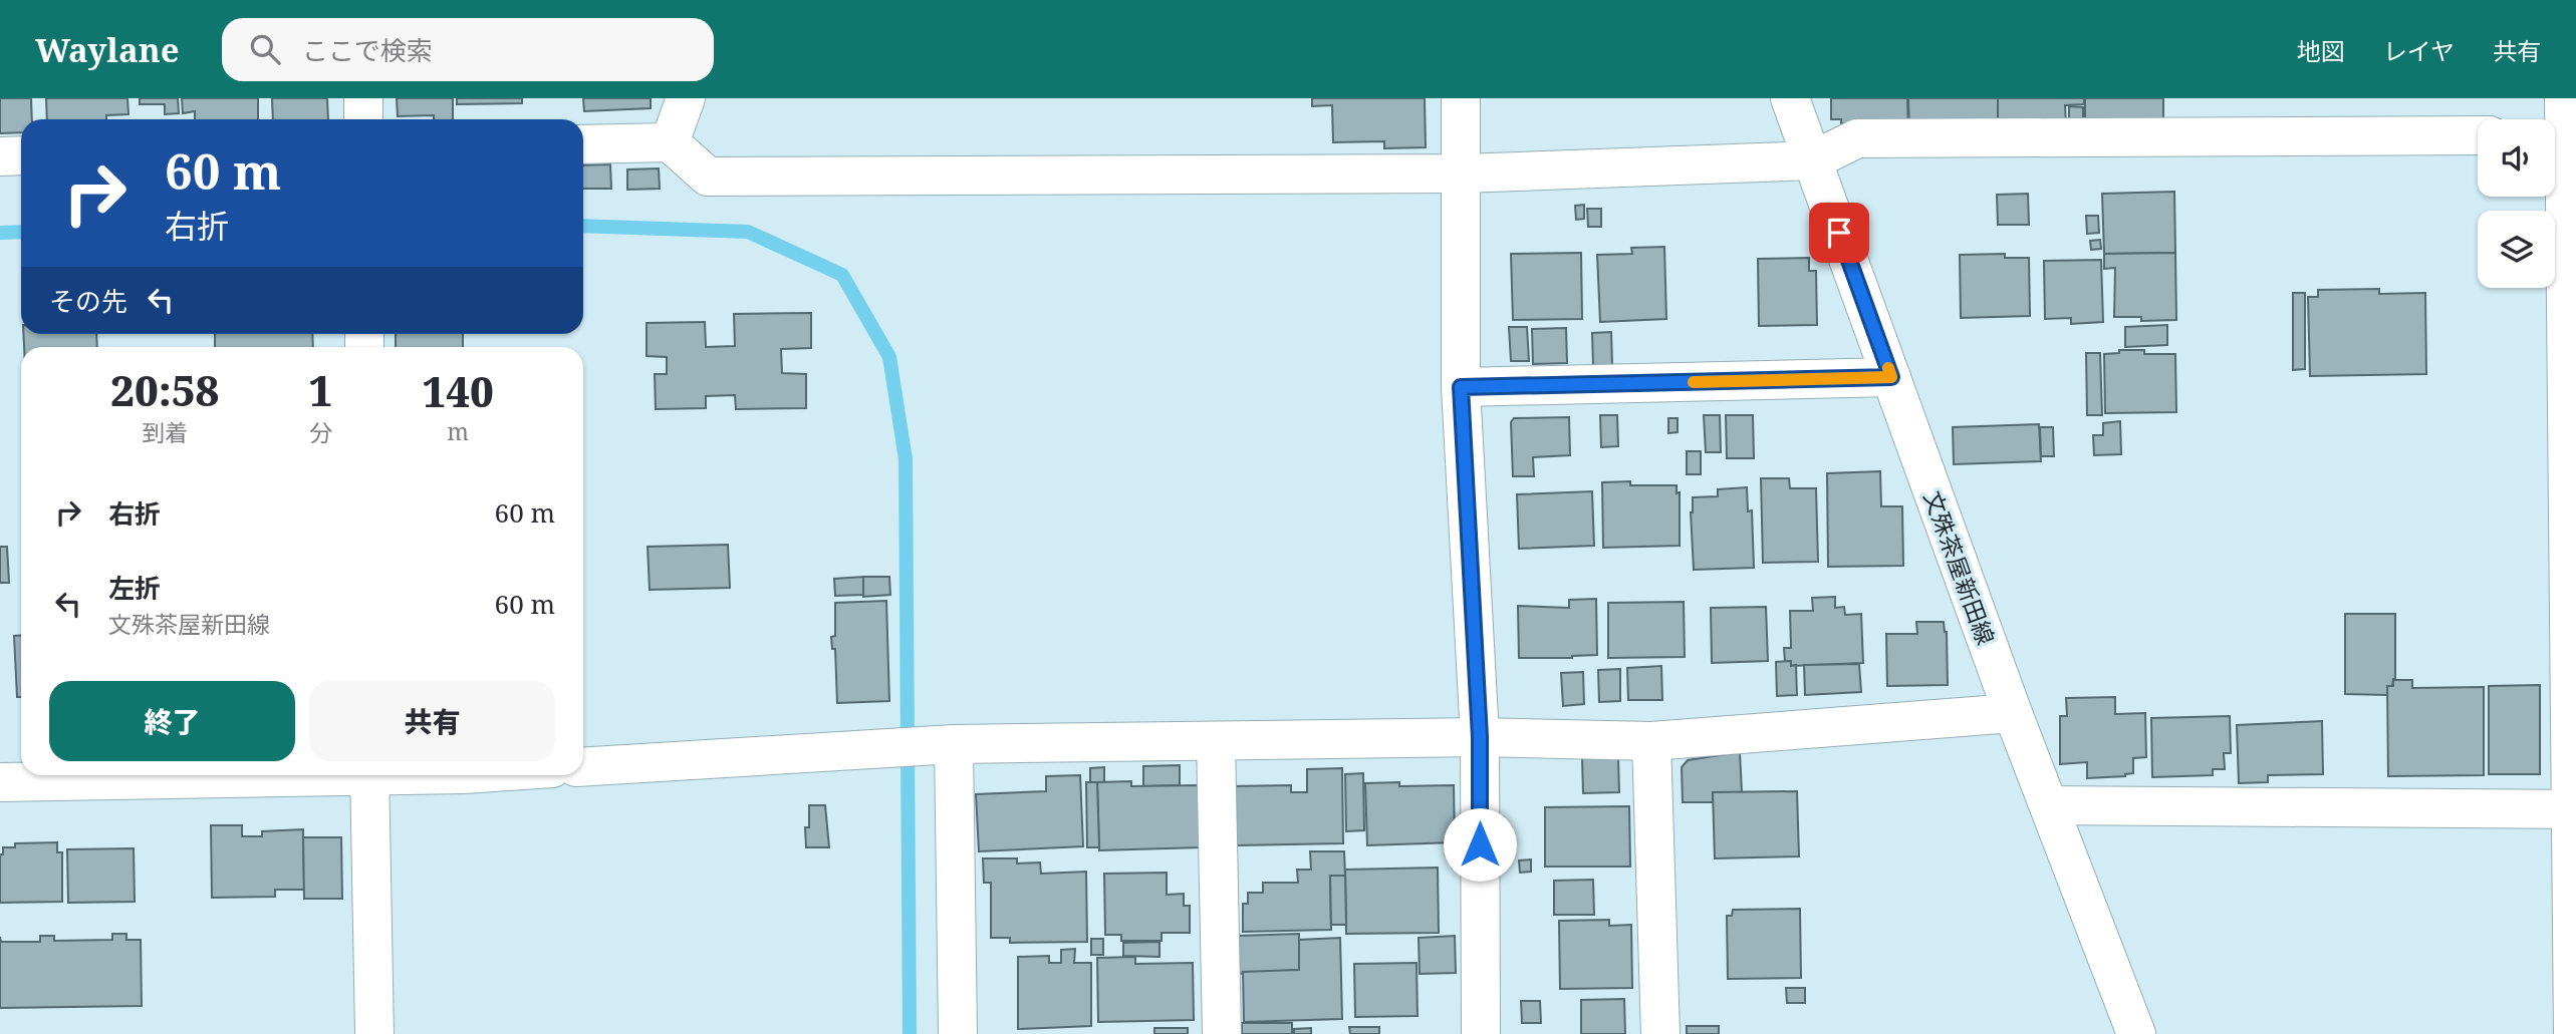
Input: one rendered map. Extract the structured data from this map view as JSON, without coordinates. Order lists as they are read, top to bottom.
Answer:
{
  "streets": {
    "street": ["文殊茶屋新田線"]
  },
  "page": {
    "header": "Waylane",
    "search": "ここで検索",
    "nav": ["地図", "レイヤ", "共有"],
    "turn": ["60 m", "右折"],
    "then": "その先",
    "eta": [
      "20:58",
      "到着",
      "1",
      "分",
      "140",
      "m"
    ],
    "list": [
      {
        "name": "右折",
        "value": "60 m"
      },
      {
        "name": "左折",
        "note": "文殊茶屋新田線",
        "value": "60 m"
      }
    ],
    "buttons": ["終了", "共有"]
  }
}
